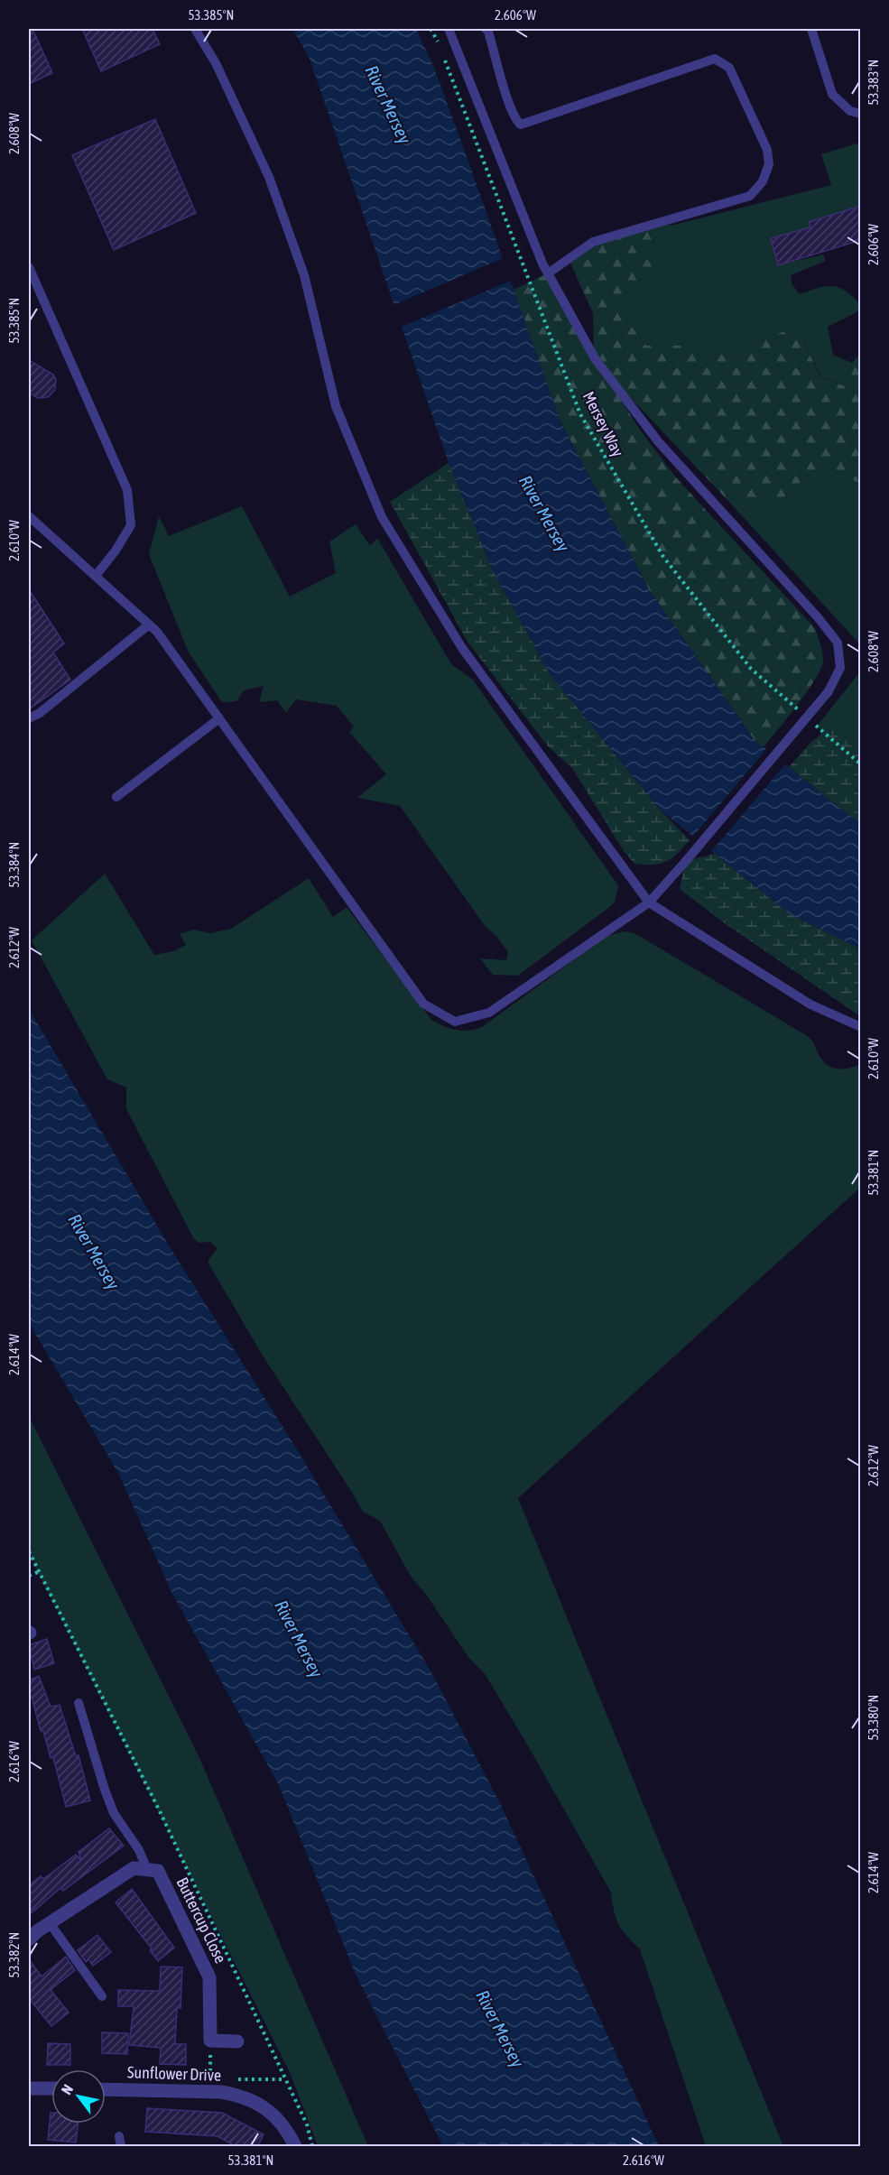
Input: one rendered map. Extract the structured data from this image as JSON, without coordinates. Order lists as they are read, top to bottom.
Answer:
{
  "streets": {
    "street": ["Buttercup Close", "Sunflower Drive"],
    "path": ["Mersey Way"]
  },
  "water": ["River Mersey"],
  "north": "top left",
  "coordinates": [
    "53.385°N",
    "2.606°W",
    "53.383°N",
    "2.608°W",
    "2.610°W",
    "53.384°N",
    "2.612°W",
    "53.381°N",
    "2.614°W",
    "53.380°N",
    "2.616°W",
    "53.382°N"
  ]
}
